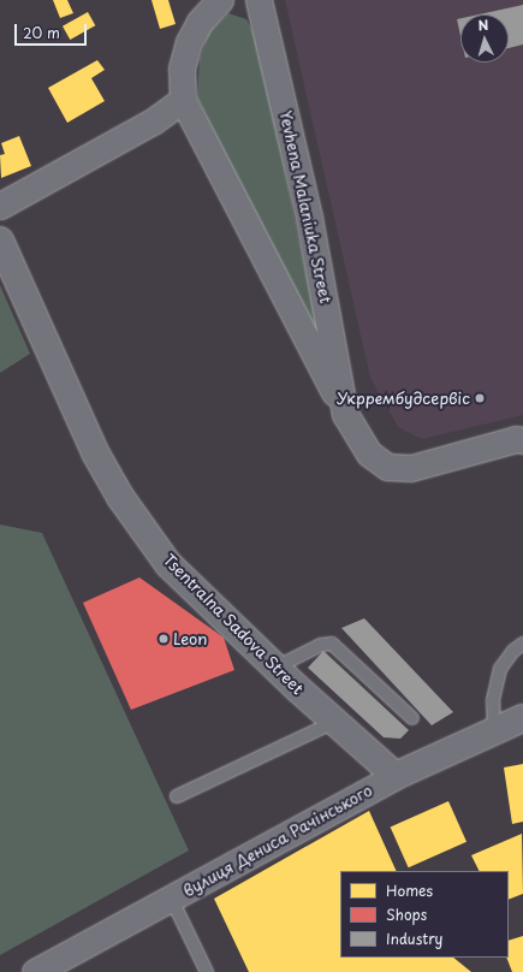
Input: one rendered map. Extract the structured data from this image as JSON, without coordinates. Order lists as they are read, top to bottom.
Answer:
{
  "streets": {
    "main road": ["Tsentralna Sadova Street", "вулиця Дениса Рачінського"],
    "street": ["Yevhena Malaniuka Street"]
  },
  "crossings": [
    ["Tsentralna Sadova Street", "вулиця Дениса Рачінського"]
  ],
  "places": ["Укррембудсервіс", "Leon"],
  "legend": ["Homes", "Shops", "Industry"],
  "scale_bar": "20 m",
  "north": "top"
}
